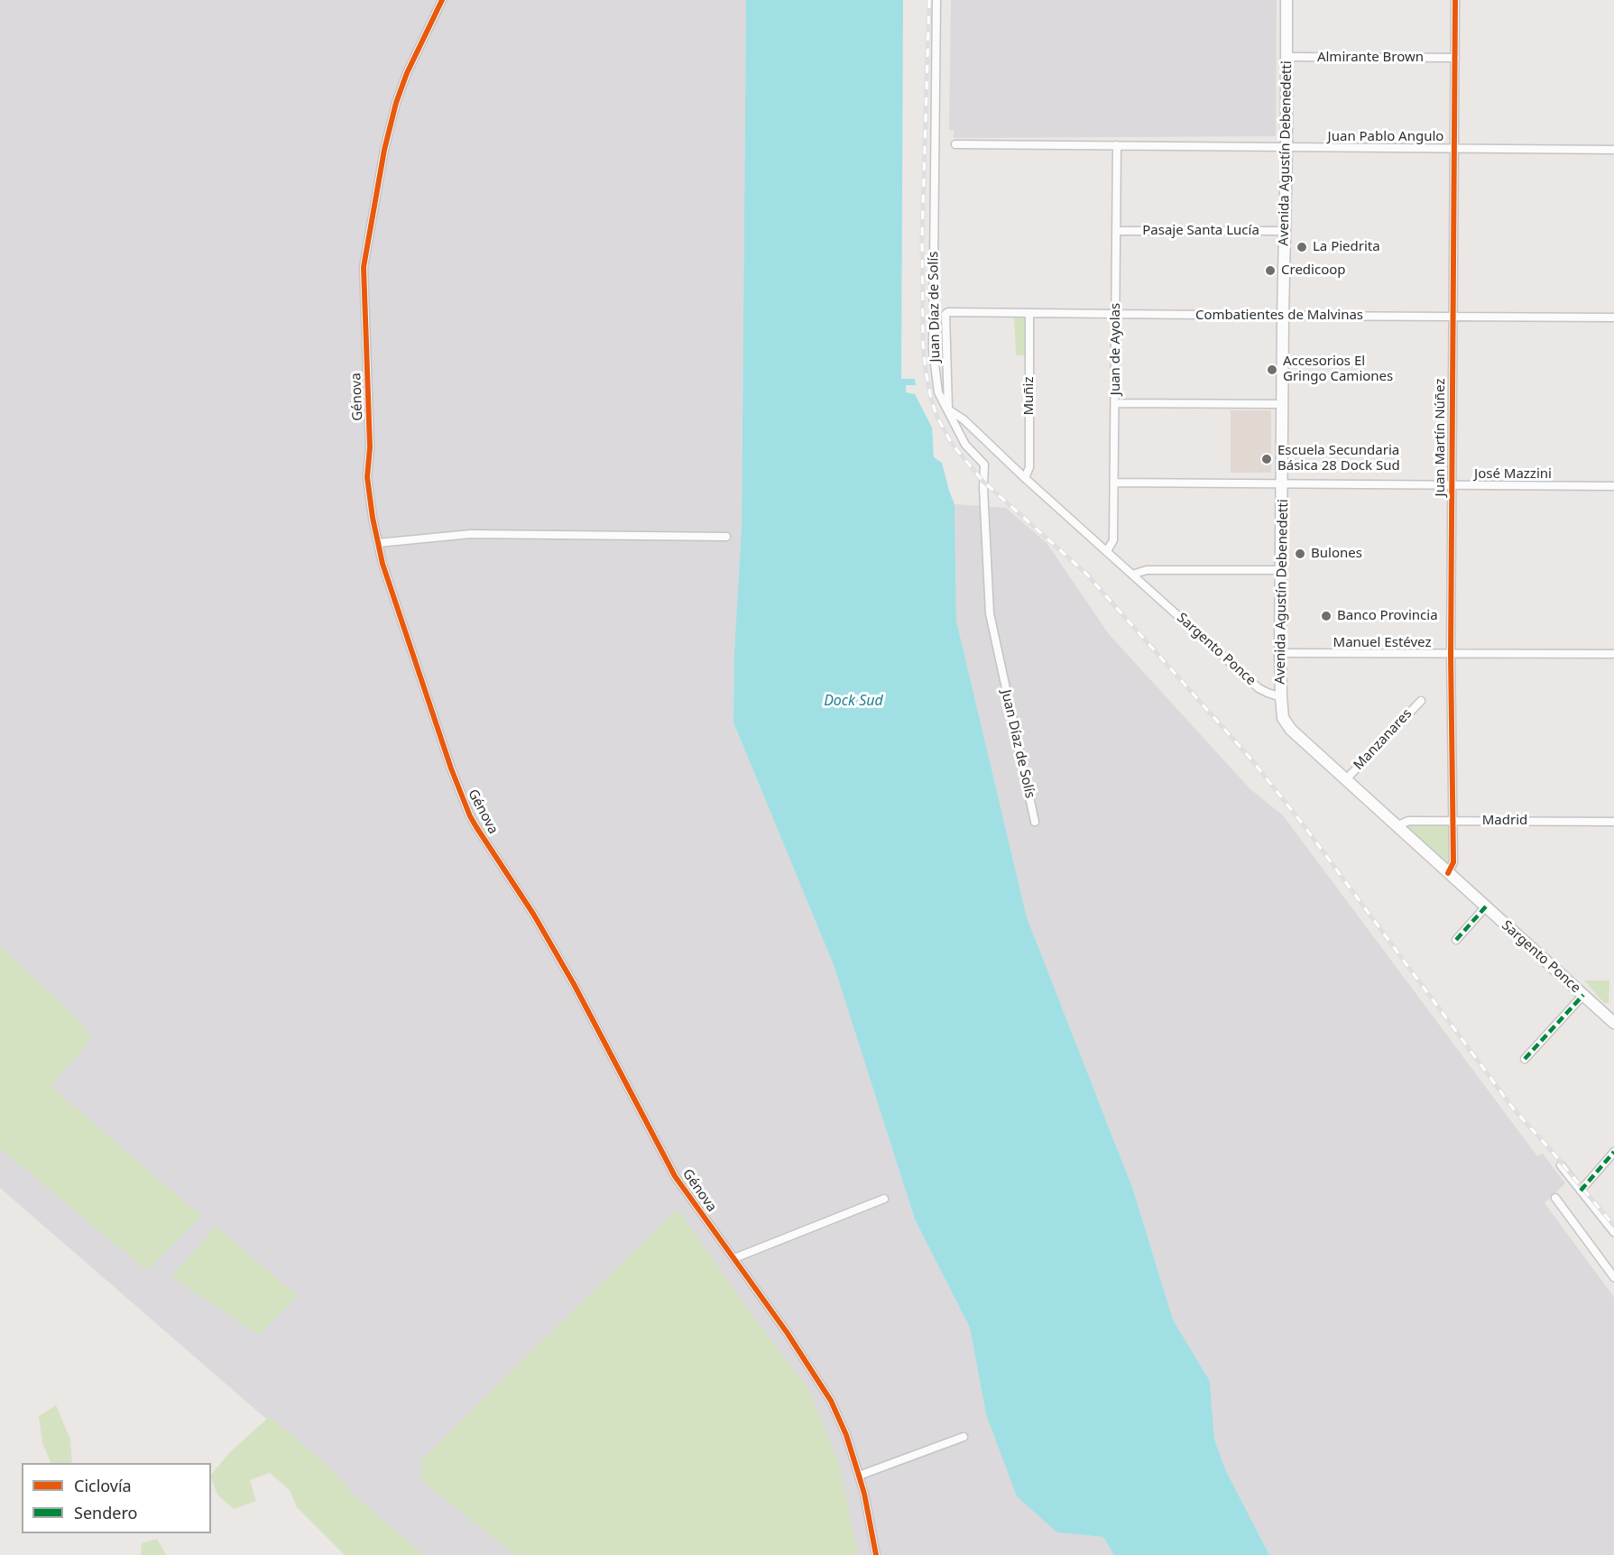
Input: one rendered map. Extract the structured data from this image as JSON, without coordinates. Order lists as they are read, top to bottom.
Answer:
{
  "streets": {
    "main road": ["Avenida Agustín Debenedetti", "Sargento Ponce"],
    "street": [
      "Almirante Brown",
      "Juan Pablo Angulo",
      "Pasaje Santa Lucía",
      "Juan Díaz de Solís",
      "Combatientes de Malvinas",
      "Juan de Ayolas",
      "Muñiz",
      "Génova",
      "Juan Martín Núñez",
      "José Mazzini",
      "Manuel Estévez",
      "Manzanares",
      "Madrid"
    ]
  },
  "crossings": [
    ["Almirante Brown", "Avenida Agustín Debenedetti"],
    ["Almirante Brown", "Juan Martín Núñez"],
    ["Juan Pablo Angulo", "Avenida Agustín Debenedetti"],
    ["Juan Pablo Angulo", "Juan de Ayolas"],
    ["Juan Pablo Angulo", "Juan Martín Núñez"],
    ["Avenida Agustín Debenedetti", "Pasaje Santa Lucía"],
    ["Avenida Agustín Debenedetti", "Combatientes de Malvinas"],
    ["Avenida Agustín Debenedetti", "José Mazzini"],
    ["Avenida Agustín Debenedetti", "Manuel Estévez"],
    ["Avenida Agustín Debenedetti", "Sargento Ponce"],
    ["Pasaje Santa Lucía", "Juan de Ayolas"],
    ["Juan Díaz de Solís", "Combatientes de Malvinas"],
    ["Juan Díaz de Solís", "Sargento Ponce"],
    ["Combatientes de Malvinas", "Juan de Ayolas"],
    ["Combatientes de Malvinas", "Muñiz"],
    ["Combatientes de Malvinas", "Juan Martín Núñez"],
    ["Combatientes de Malvinas", "Sargento Ponce"],
    ["Juan de Ayolas", "José Mazzini"],
    ["Juan de Ayolas", "Sargento Ponce"],
    ["Muñiz", "Sargento Ponce"],
    ["Juan Martín Núñez", "José Mazzini"],
    ["Juan Martín Núñez", "Manuel Estévez"],
    ["Juan Martín Núñez", "Sargento Ponce"],
    ["Juan Martín Núñez", "Madrid"],
    ["Sargento Ponce", "Manzanares"],
    ["Sargento Ponce", "Madrid"]
  ],
  "water": ["Dock Sud"],
  "places": [
    "La Piedrita",
    "Credicoop",
    "Accesorios El Gringo Camiones",
    "Escuela Secundaria Básica 28 Dock Sud",
    "Bulones",
    "Banco Provincia"
  ],
  "legend": ["Ciclovía", "Sendero"]
}
